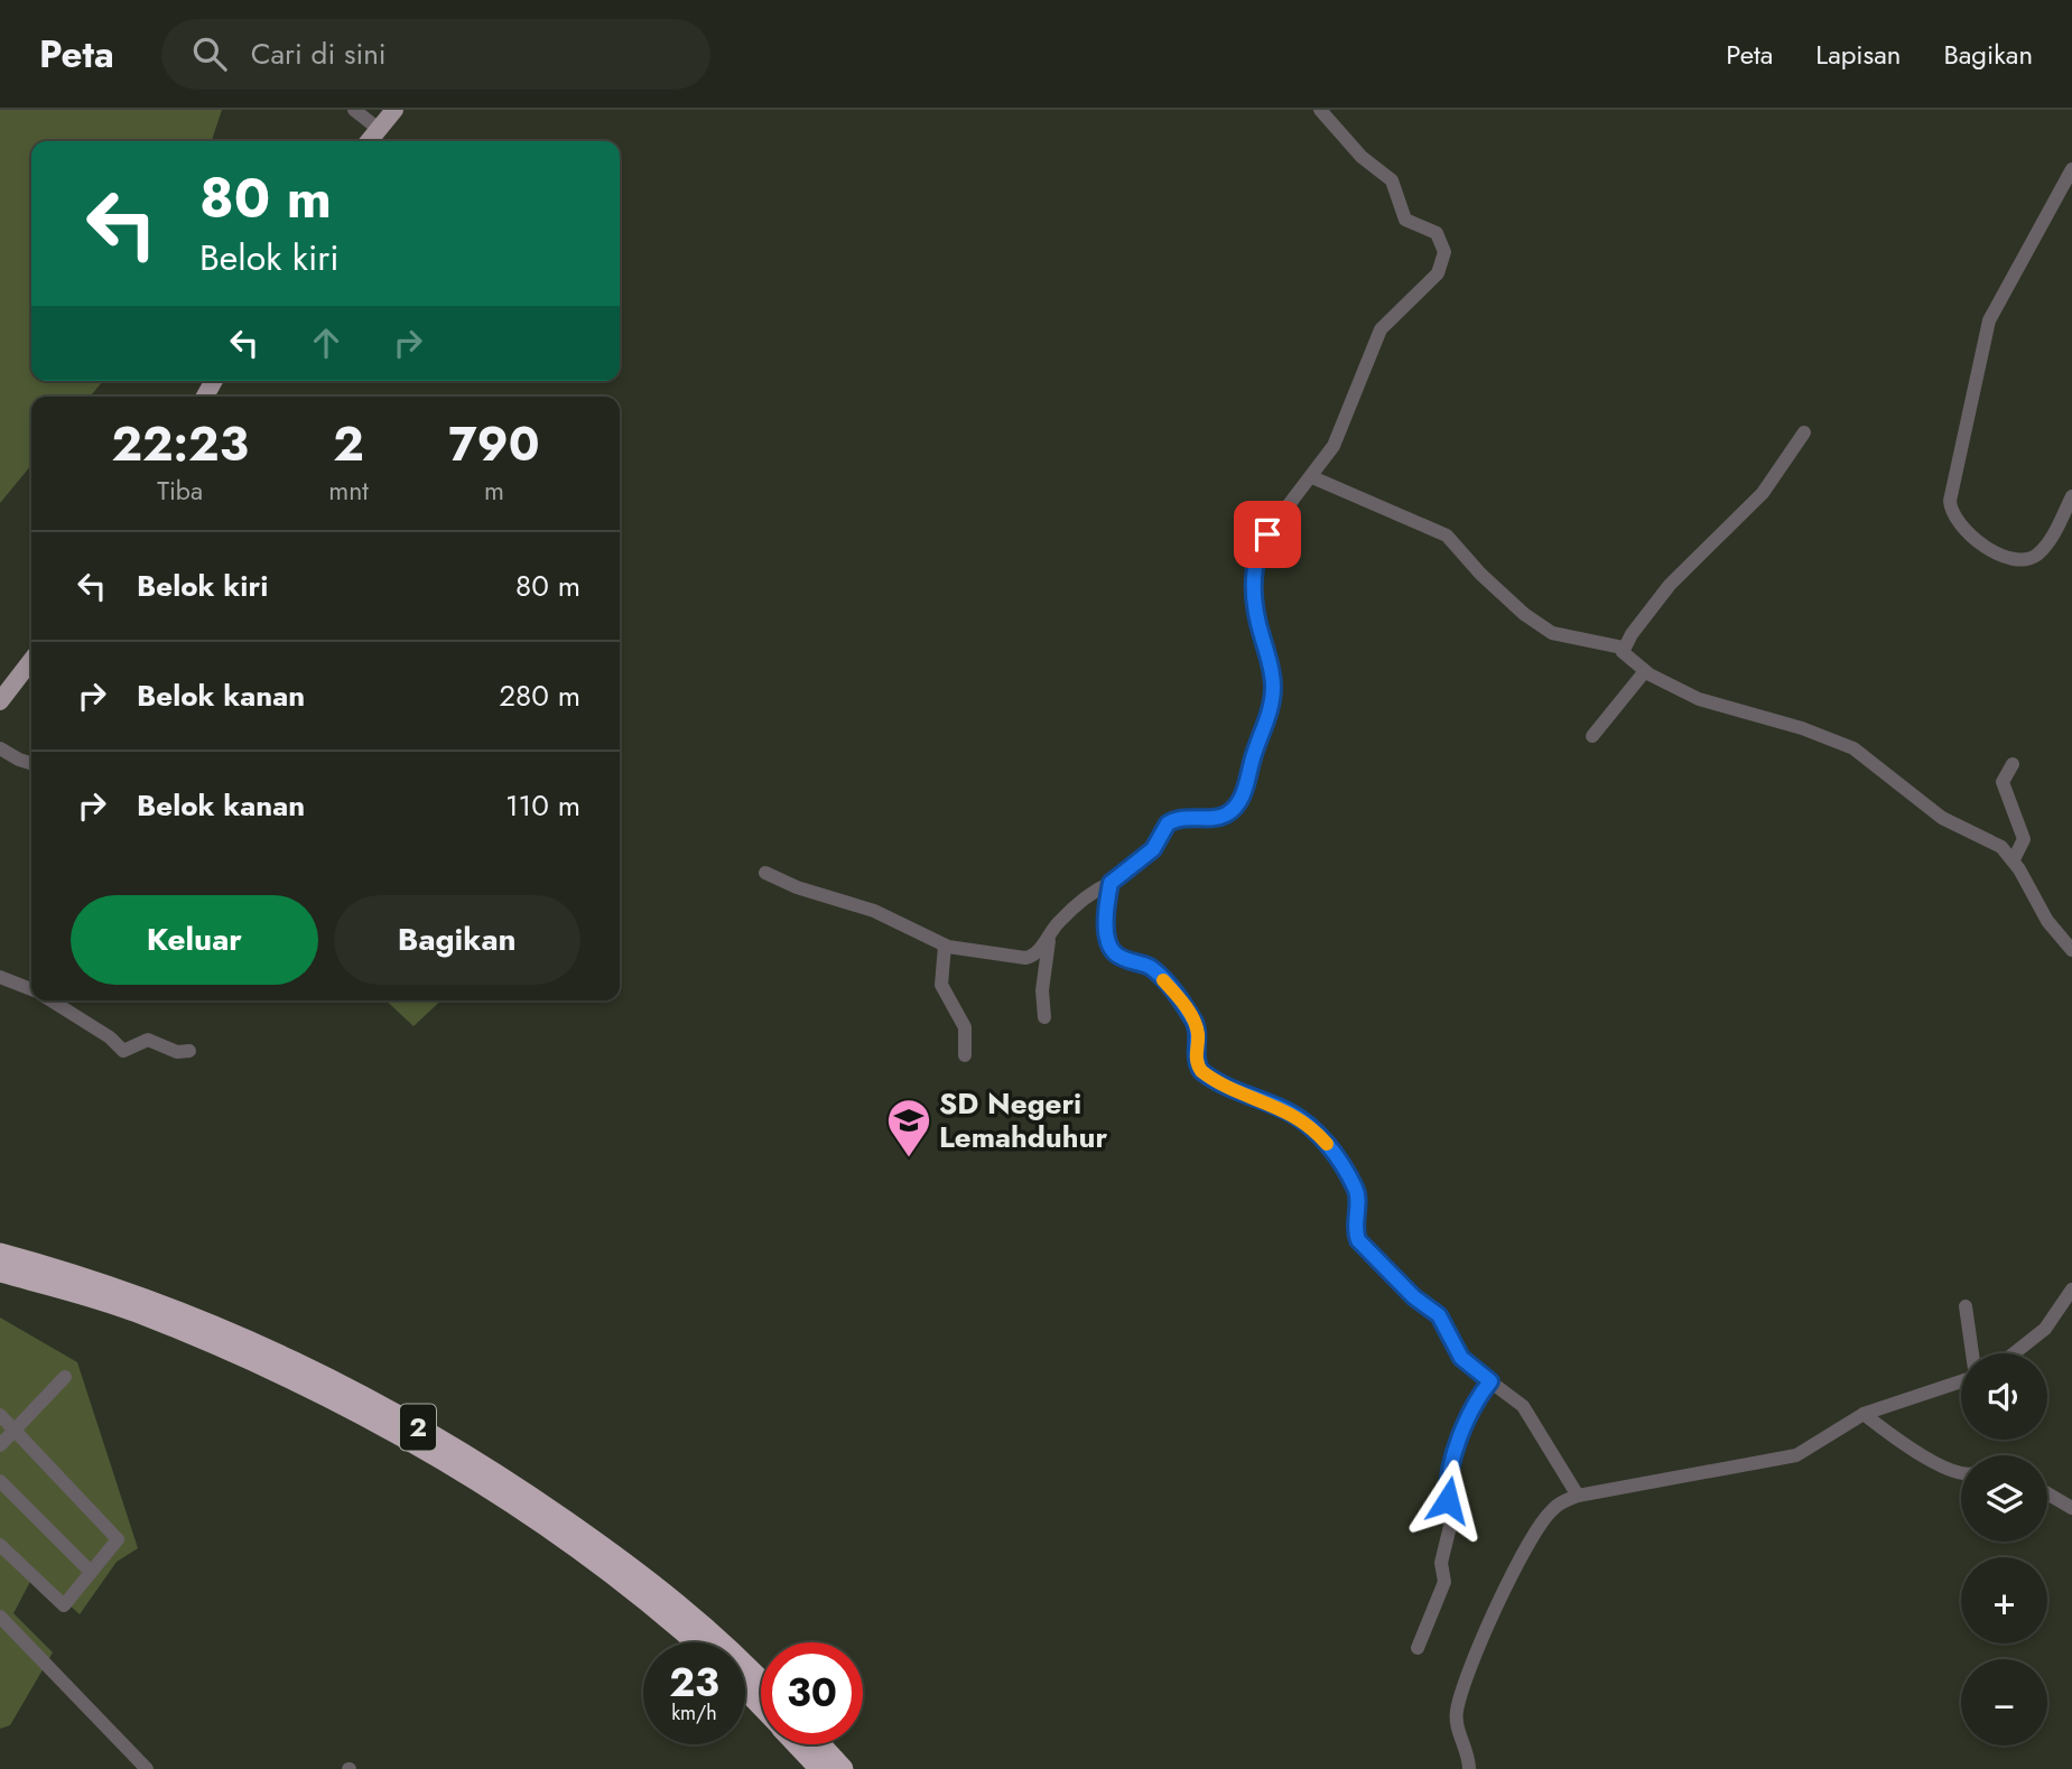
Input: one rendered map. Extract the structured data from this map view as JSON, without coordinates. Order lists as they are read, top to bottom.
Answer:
{
  "streets": {
    "highway": ["2"]
  },
  "places": {
    "school or university": ["SD Negeri Lemahduhur"]
  },
  "page": {
    "header": "Peta",
    "search": "Cari di sini",
    "nav": ["Peta", "Lapisan", "Bagikan"],
    "turn": ["80 m", "Belok kiri"],
    "eta": [
      "22:23",
      "Tiba",
      "2",
      "mnt",
      "790",
      "m"
    ],
    "list": [
      {
        "name": "Belok kiri",
        "value": "80 m"
      },
      {
        "name": "Belok kanan",
        "value": "280 m"
      },
      {
        "name": "Belok kanan",
        "value": "110 m"
      }
    ],
    "buttons": ["Keluar", "Bagikan"],
    "map_buttons": ["+", "−"],
    "speed": "23 km/h",
    "limit": "30"
  }
}
